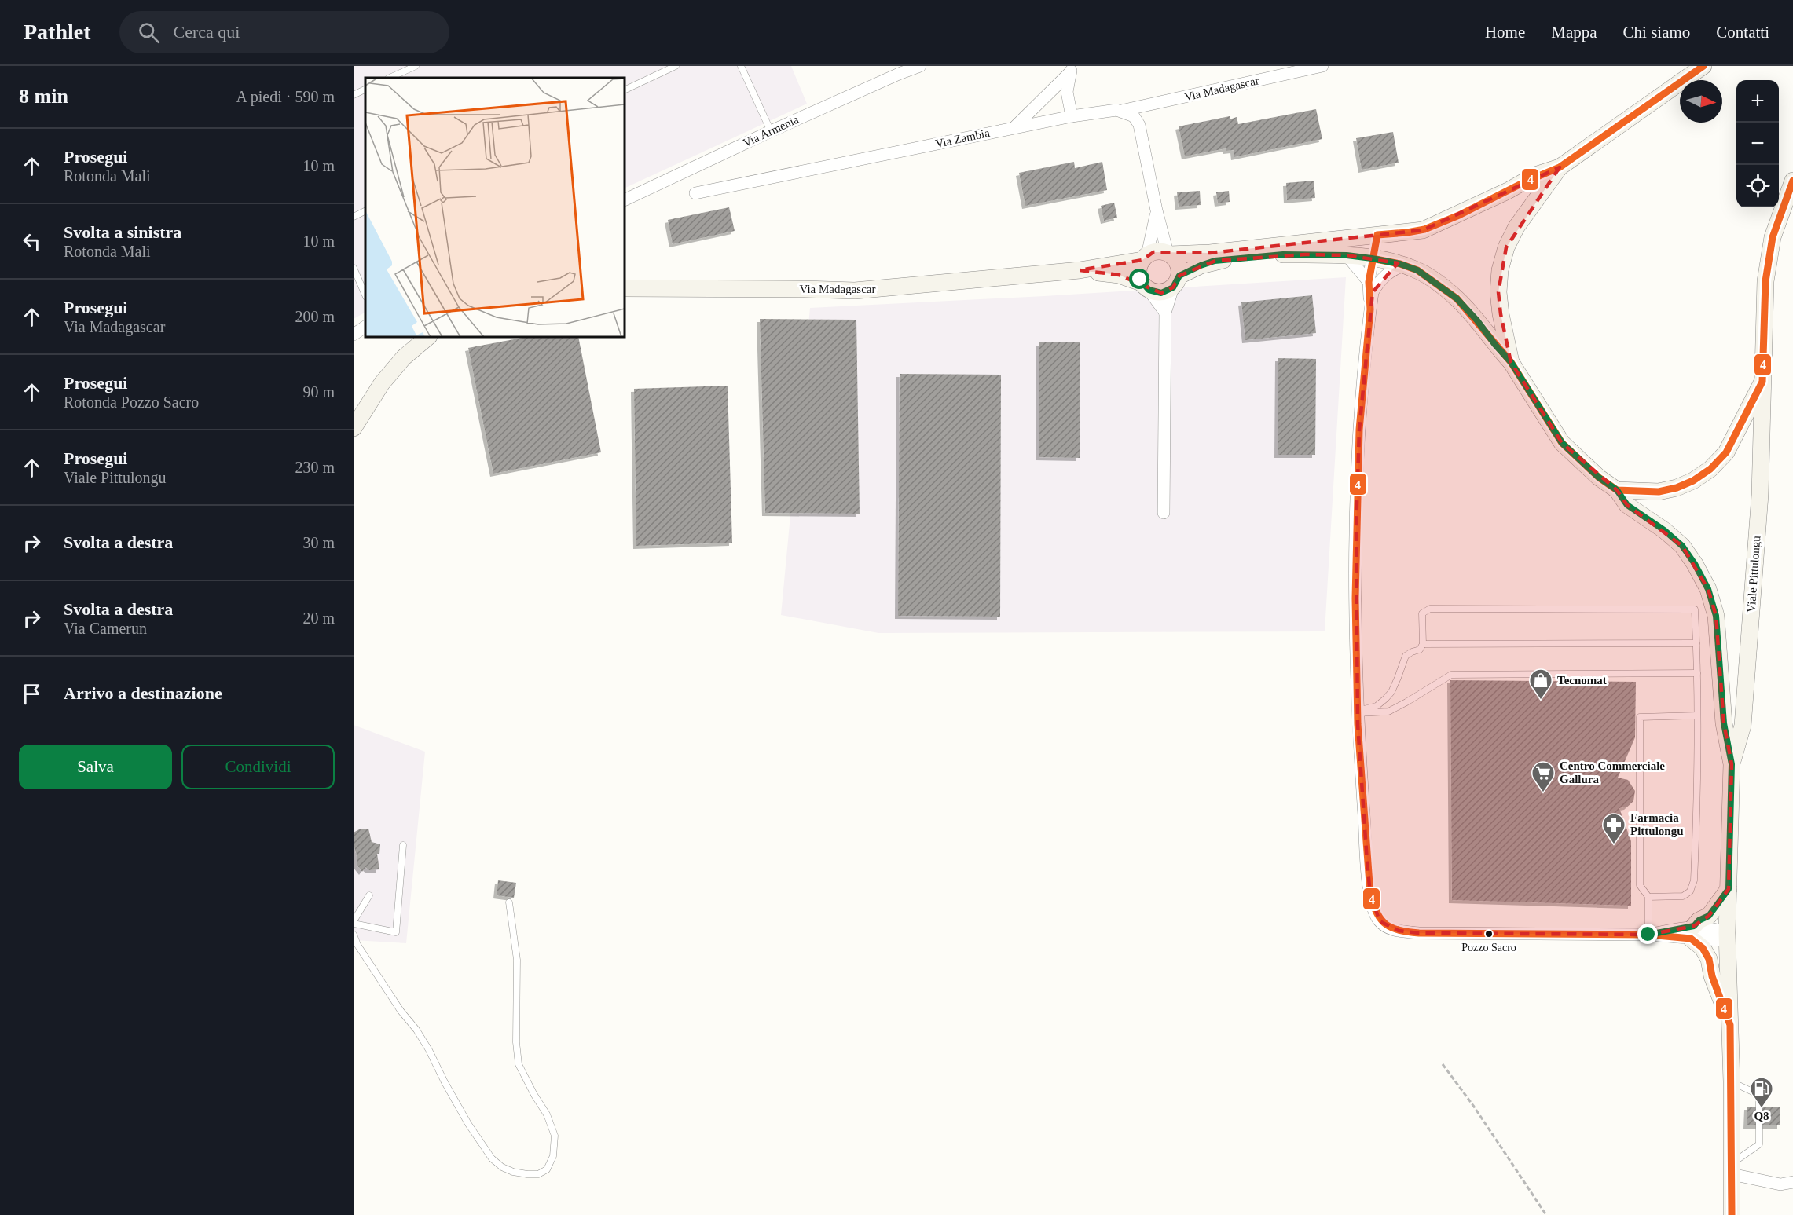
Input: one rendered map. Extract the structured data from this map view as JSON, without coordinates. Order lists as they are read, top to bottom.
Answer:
{
  "streets": {
    "main road": ["Via Madagascar", "Viale Pittulongu"],
    "street": ["Via Armenia", "Via Zambia"]
  },
  "crossings": [
    ["Via Madagascar", "Via Zambia"]
  ],
  "places": {
    "shop": ["Tecnomat"],
    "supermarket": ["Centro Commerciale Gallura"],
    "pharmacy": ["Farmacia Pittulongu"],
    "other": ["Pozzo Sacro"],
    "fuel station": ["Q8"]
  },
  "lines": ["transit line 4"],
  "north": "right",
  "page": {
    "header": "Pathlet",
    "search": "Cerca qui",
    "nav": [
      "Home",
      "Mappa",
      "Chi siamo",
      "Contatti"
    ],
    "heading": ["8 min", "A piedi · 590 m"],
    "map_buttons": ["+", "−"],
    "list": [
      ["Prosegui", "Rotonda Mali", "10 m"],
      ["Svolta a sinistra", "Rotonda Mali", "10 m"],
      ["Prosegui", "Via Madagascar", "200 m"],
      ["Prosegui", "Rotonda Pozzo Sacro", "90 m"],
      ["Prosegui", "Viale Pittulongu", "230 m"],
      ["Svolta a destra", "30 m"],
      ["Svolta a destra", "Via Camerun", "20 m"],
      "Arrivo a destinazione"
    ],
    "buttons": ["Salva", "Condividi"]
  }
}
